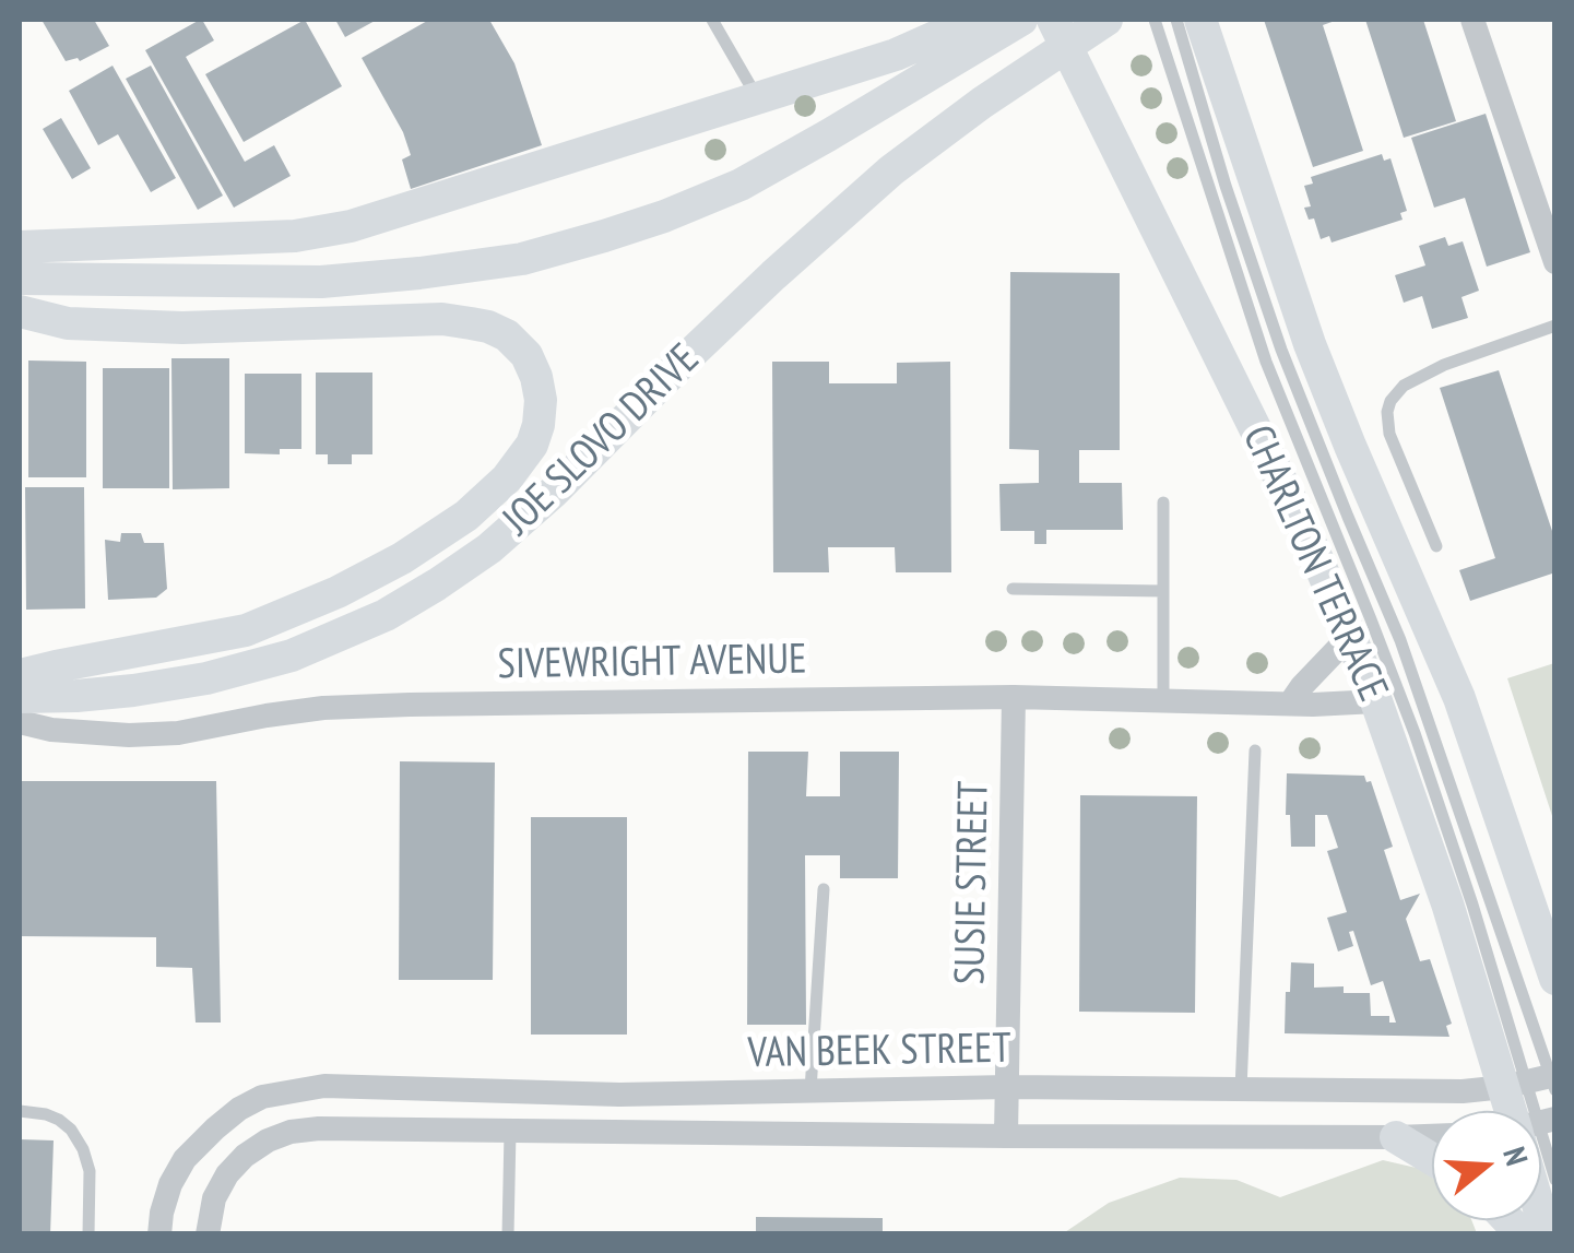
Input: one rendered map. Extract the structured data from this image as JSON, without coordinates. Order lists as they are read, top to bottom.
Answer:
{
  "streets": {
    "main road": ["JOE SLOVO DRIVE", "CHARLTON TERRACE"],
    "street": ["SIVEWRIGHT AVENUE", "SUSIE STREET", "VAN BEEK STREET"]
  },
  "crossings": [
    ["CHARLTON TERRACE", "SIVEWRIGHT AVENUE"],
    ["CHARLTON TERRACE", "VAN BEEK STREET"],
    ["SIVEWRIGHT AVENUE", "SUSIE STREET"],
    ["SUSIE STREET", "VAN BEEK STREET"]
  ],
  "north": "right"
}
